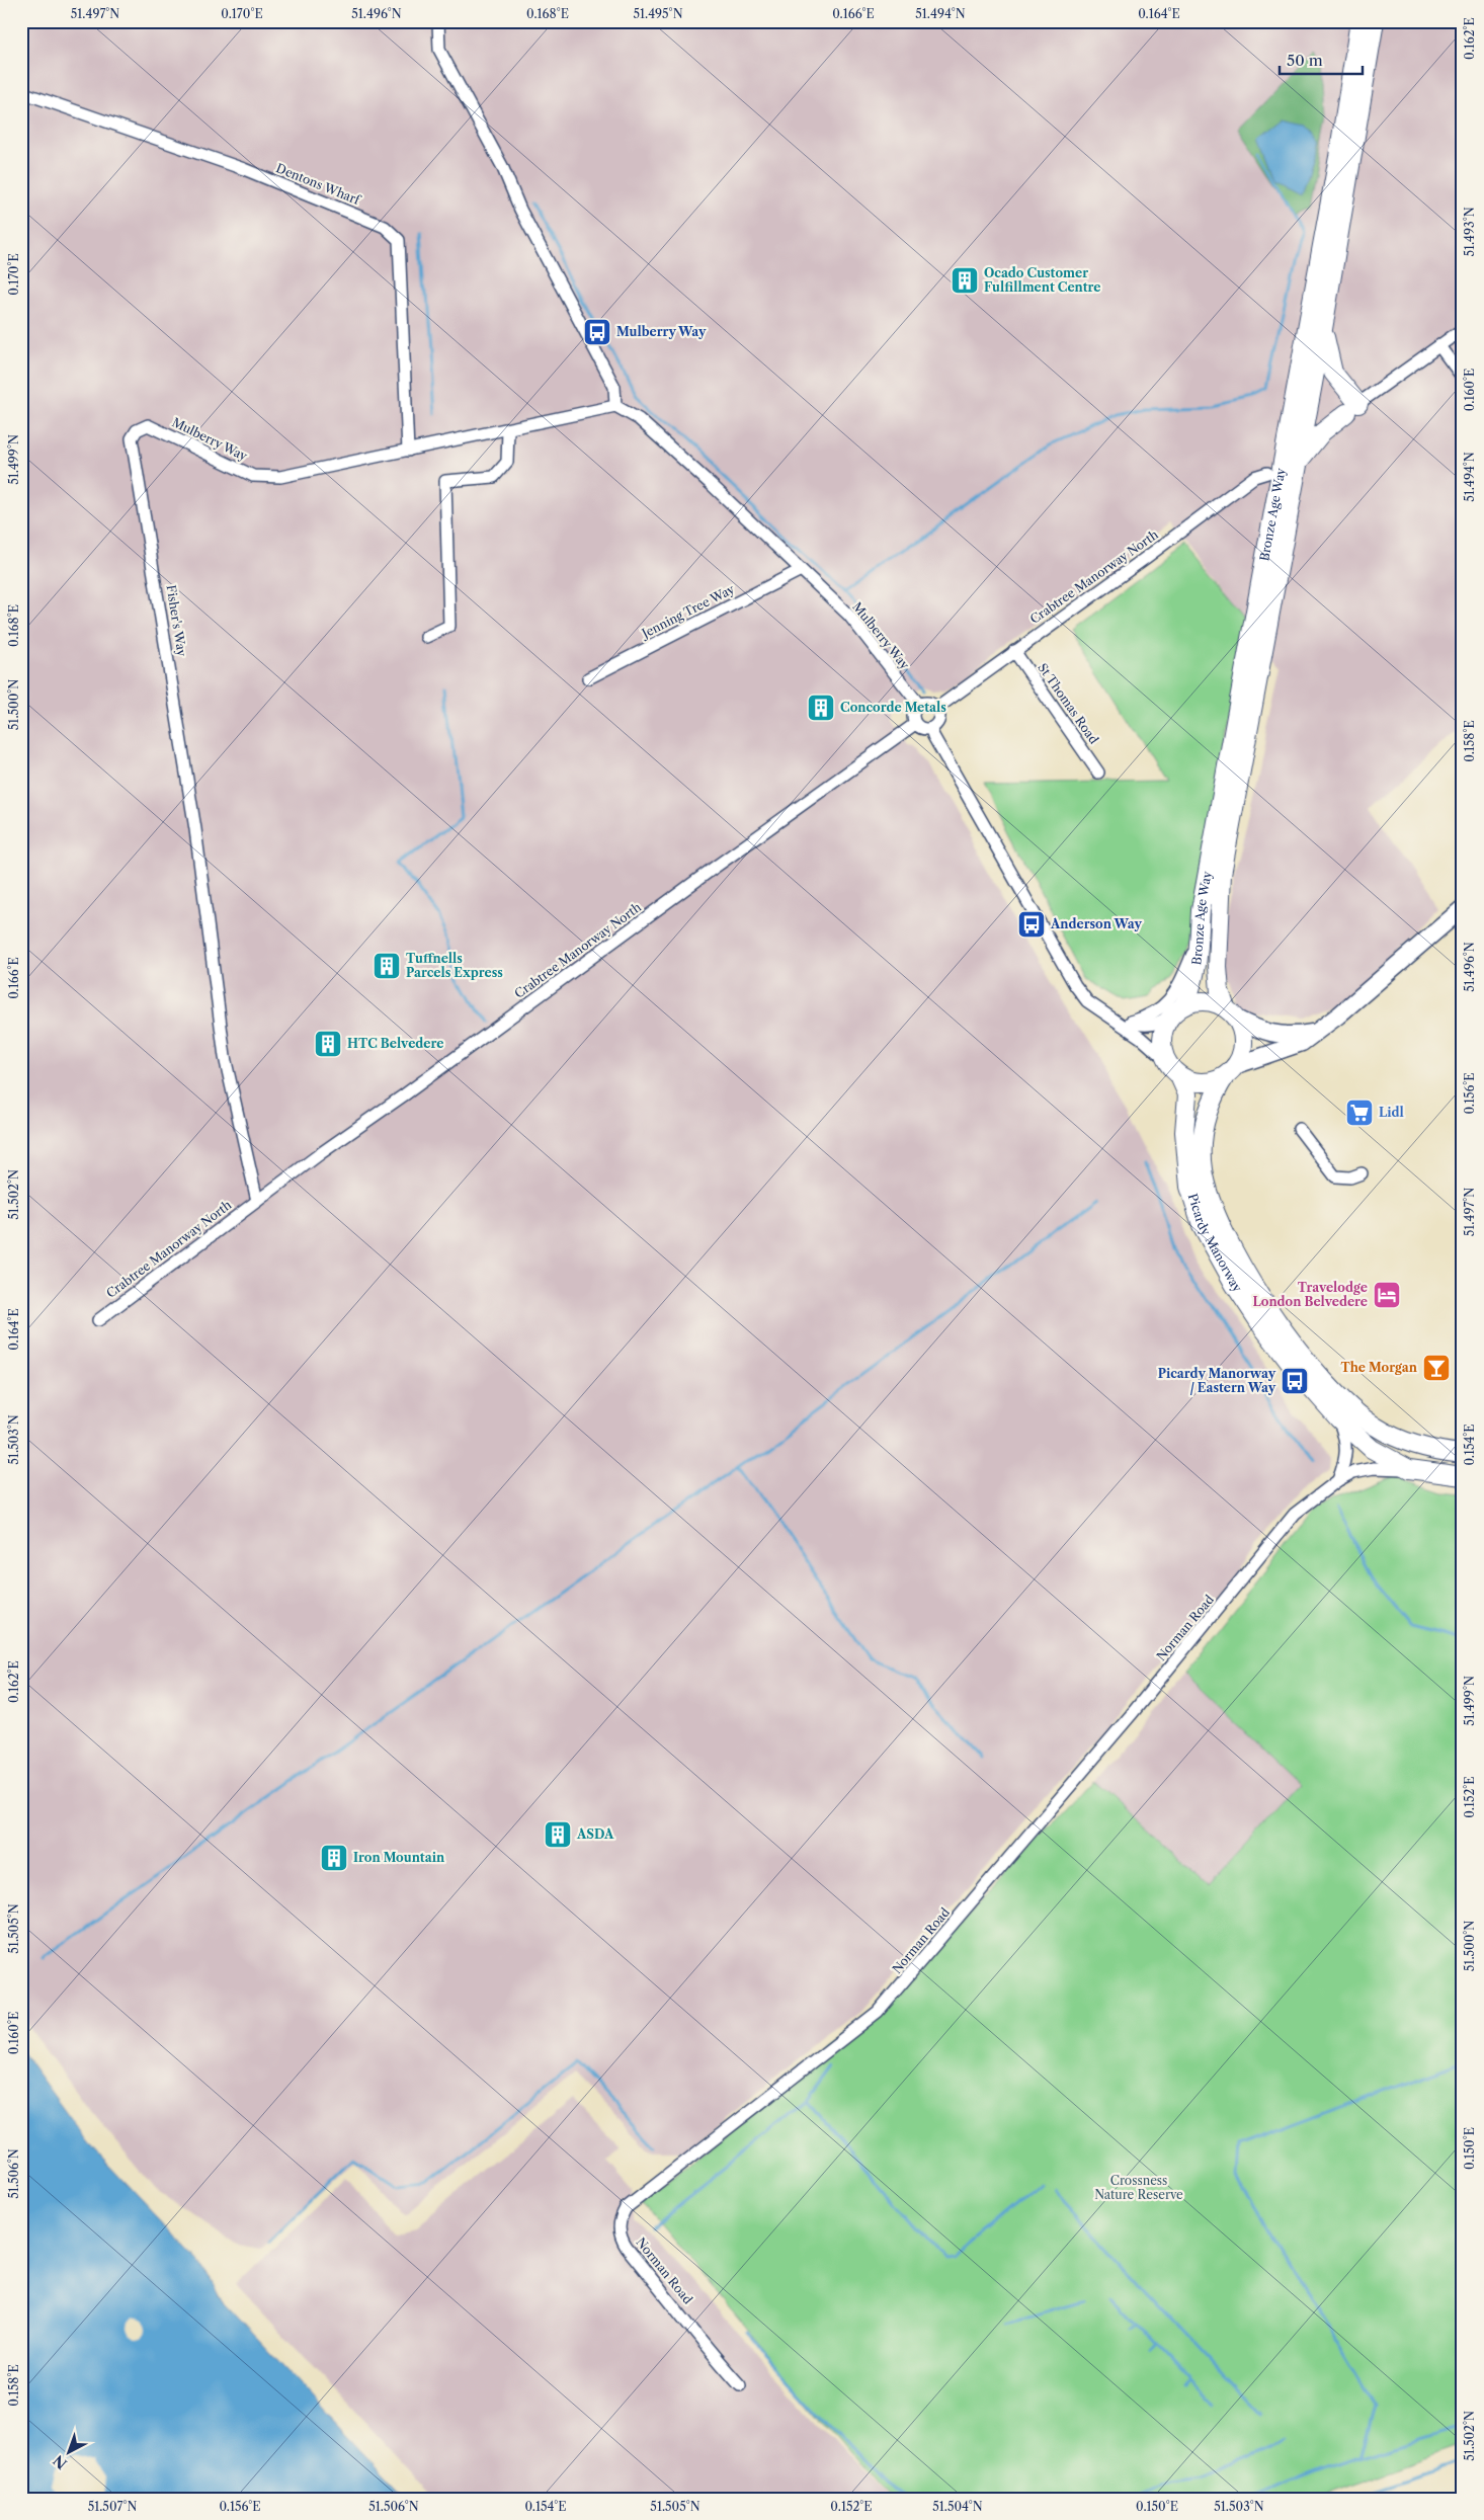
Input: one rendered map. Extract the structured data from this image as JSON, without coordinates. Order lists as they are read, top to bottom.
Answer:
{
  "streets": {
    "main road": ["Bronze Age Way", "Picardy Manorway"],
    "street": [
      "Dentons Wharf",
      "Mulberry Way",
      "Crabtree Manorway North",
      "Jenning Tree Way",
      "Fisher's Way",
      "St Thomas Road",
      "Norman Road"
    ]
  },
  "crossings": [
    ["Dentons Wharf", "Mulberry Way"],
    ["Mulberry Way", "Crabtree Manorway North"],
    ["Mulberry Way", "Jenning Tree Way"],
    ["Mulberry Way", "Fisher's Way"],
    ["Bronze Age Way", "Picardy Manorway"],
    ["Crabtree Manorway North", "Fisher's Way"],
    ["Crabtree Manorway North", "St Thomas Road"],
    ["Picardy Manorway", "Norman Road"]
  ],
  "parks": ["Crossness Nature Reserve"],
  "places": {
    "building": [
      "Ocado Customer Fulfillment Centre",
      "Concorde Metals",
      "Tuffnells Parcels Express",
      "HTC Belvedere",
      "ASDA",
      "Iron Mountain"
    ],
    "bus stop": ["Mulberry Way", "Anderson Way", "Picardy Manorway / Eastern Way"],
    "supermarket": ["Lidl"],
    "hotel": ["Travelodge London Belvedere"],
    "bar": ["The Morgan"]
  },
  "scale_bar": "50 m",
  "north": "bottom left",
  "coordinates": [
    "51.497°N",
    "0.170°E",
    "51.496°N",
    "0.168°E",
    "51.495°N",
    "0.166°E",
    "51.494°N",
    "0.164°E",
    "0.162°E",
    "51.493°N",
    "0.160°E",
    "51.499°N",
    "51.500°N",
    "0.158°E",
    "0.156°E",
    "51.502°N",
    "51.503°N",
    "0.154°E",
    "0.152°E",
    "51.505°N",
    "0.150°E",
    "51.506°N",
    "51.507°N",
    "51.504°N"
  ]
}
